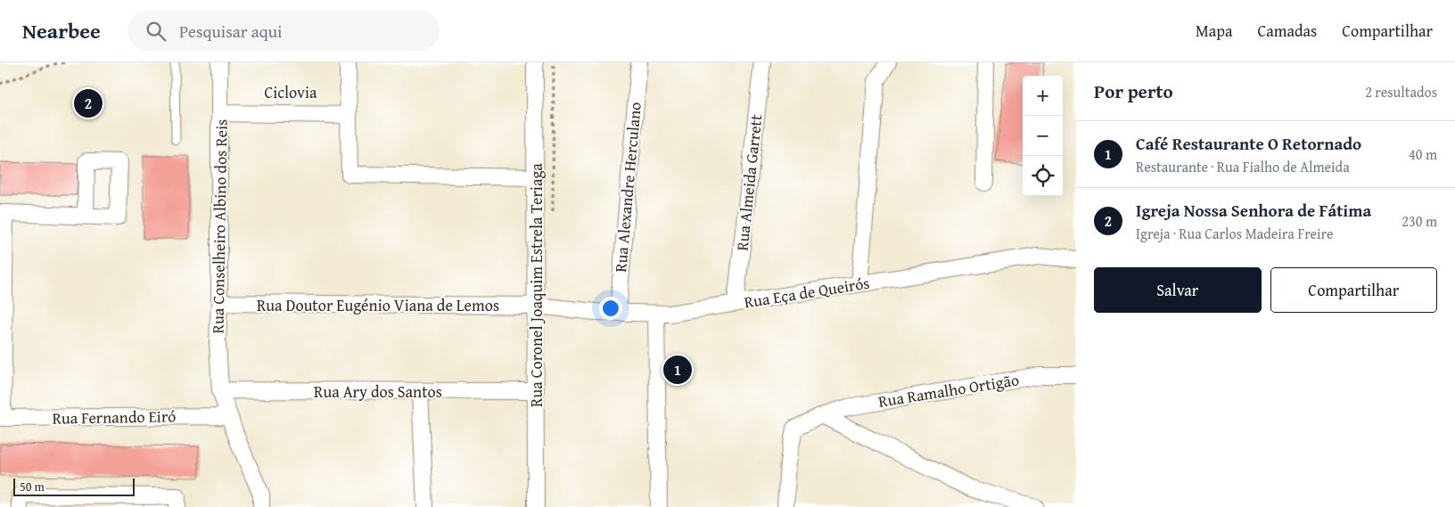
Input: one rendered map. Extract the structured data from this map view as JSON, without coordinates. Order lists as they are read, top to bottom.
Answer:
{
  "streets": {
    "street": [
      "Rua Almeida Garrett",
      "Rua Alexandre Herculano",
      "Rua Conselheiro Albino dos Reis",
      "Rua Coronel Joaquim Estrela Teriaga",
      "Rua Eça de Queirós",
      "Rua Doutor Eugénio Viana de Lemos",
      "Rua Ramalho Ortigão",
      "Rua Ary dos Santos",
      "Rua Fernando Eiró"
    ]
  },
  "crossings": [
    ["Rua Almeida Garrett", "Rua Eça de Queirós"],
    ["Rua Alexandre Herculano", "Rua Eça de Queirós"],
    ["Rua Conselheiro Albino dos Reis", "Rua Doutor Eugénio Viana de Lemos"],
    ["Rua Conselheiro Albino dos Reis", "Rua Ary dos Santos"],
    ["Rua Conselheiro Albino dos Reis", "Rua Fernando Eiró"],
    ["Rua Coronel Joaquim Estrela Teriaga", "Rua Eça de Queirós"],
    ["Rua Coronel Joaquim Estrela Teriaga", "Rua Doutor Eugénio Viana de Lemos"],
    ["Rua Coronel Joaquim Estrela Teriaga", "Rua Ary dos Santos"],
    ["Rua Eça de Queirós", "Rua Doutor Eugénio Viana de Lemos"]
  ],
  "scale_bar": "50 m",
  "page": {
    "header": "Nearbee",
    "search": "Pesquisar aqui",
    "nav": ["Mapa", "Camadas", "Compartilhar"],
    "heading": ["Por perto", "2 resultados"],
    "map_buttons": ["+", "−"],
    "pins": ["2", "1"],
    "list": [
      {
        "mark": "1",
        "name": "Café Restaurante O Retornado",
        "note": "Restaurante · Rua Fialho de Almeida",
        "value": "40 m"
      },
      {
        "mark": "2",
        "name": "Igreja Nossa Senhora de Fátima",
        "note": "Igreja · Rua Carlos Madeira Freire",
        "value": "230 m"
      }
    ],
    "buttons": ["Salvar", "Compartilhar"],
    "scale": "50 m"
  }
}
